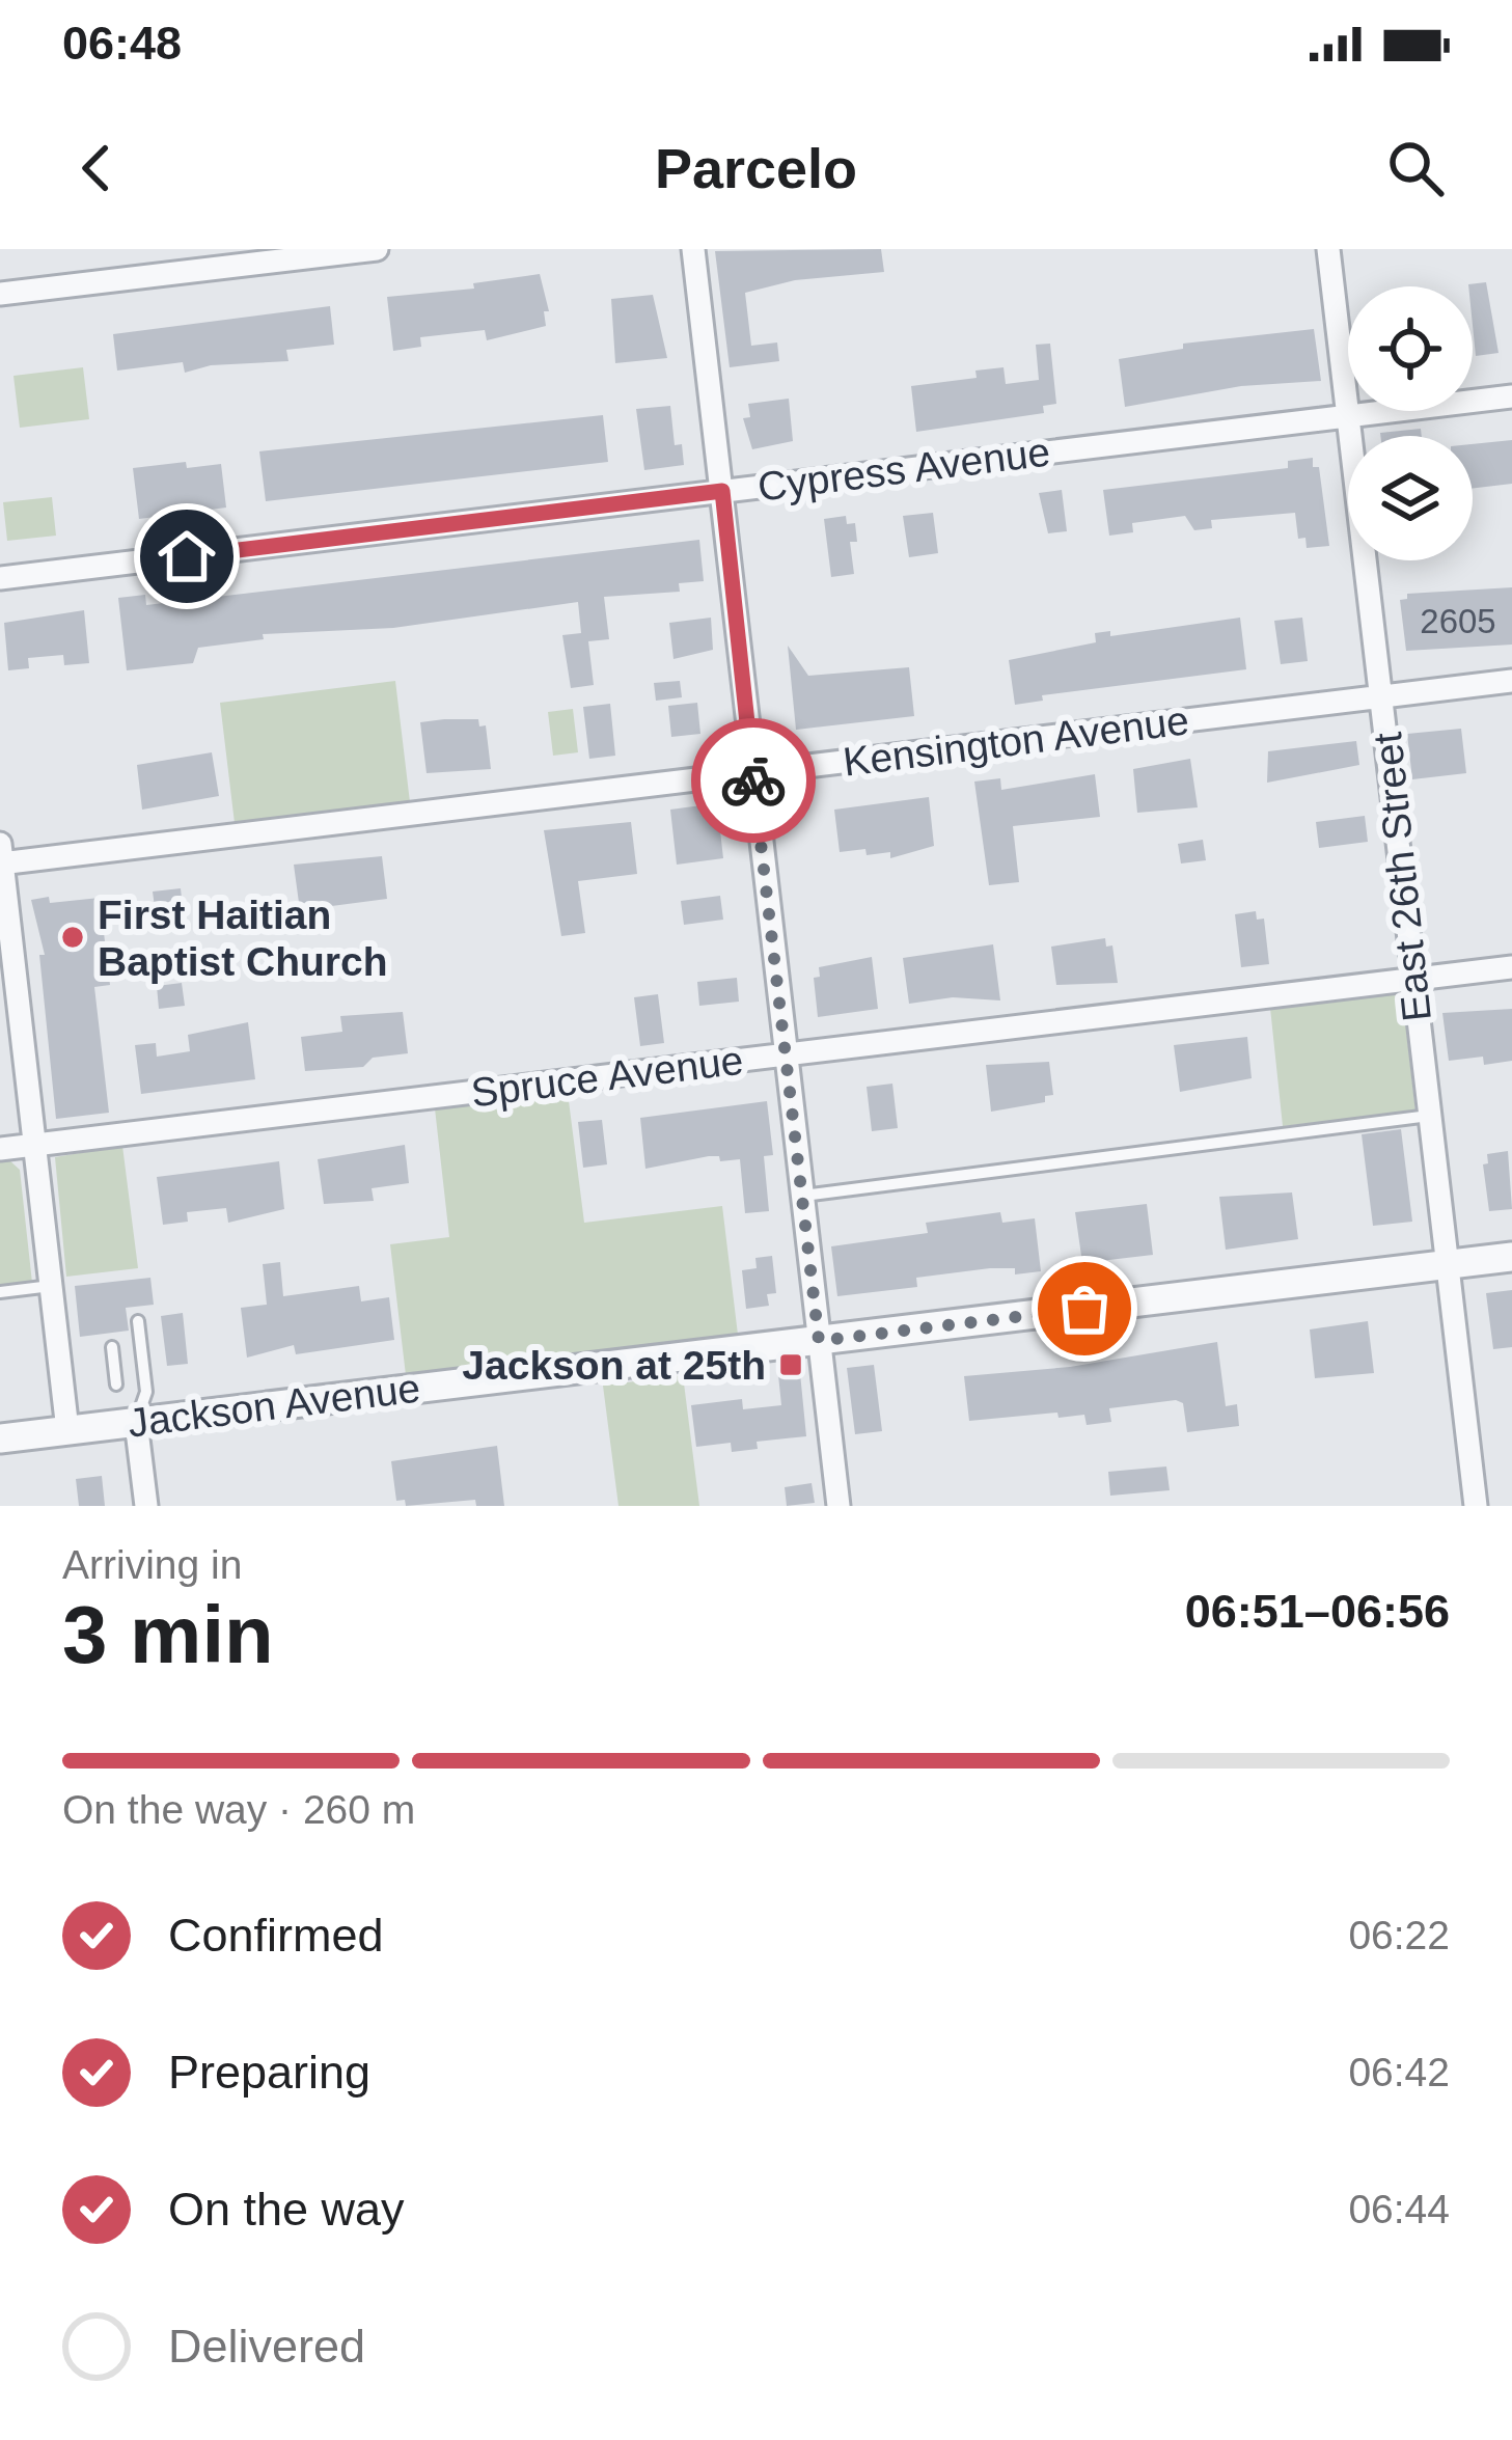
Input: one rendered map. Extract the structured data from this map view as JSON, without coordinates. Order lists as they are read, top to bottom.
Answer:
{
  "streets": {
    "street": [
      "Cypress Avenue",
      "Kensington Avenue",
      "East 26th Street",
      "Spruce Avenue",
      "Jackson Avenue"
    ]
  },
  "crossings": [
    ["Cypress Avenue", "East 26th Street"],
    ["Kensington Avenue", "East 26th Street"],
    ["East 26th Street", "Spruce Avenue"],
    ["East 26th Street", "Jackson Avenue"]
  ],
  "places": {
    "other": ["First Haitian Baptist Church"],
    "transit": ["Jackson at 25th"]
  },
  "house_numbers": ["2605"],
  "page": {
    "status": "06:48",
    "header": "Parcelo",
    "heading": ["3 min", "Arriving in", "06:51–06:56"],
    "bar": "On the way · 260 m",
    "list": [
      ["Confirmed", "06:22"],
      ["Preparing", "06:42"],
      ["On the way", "06:44"],
      "Delivered"
    ]
  }
}
